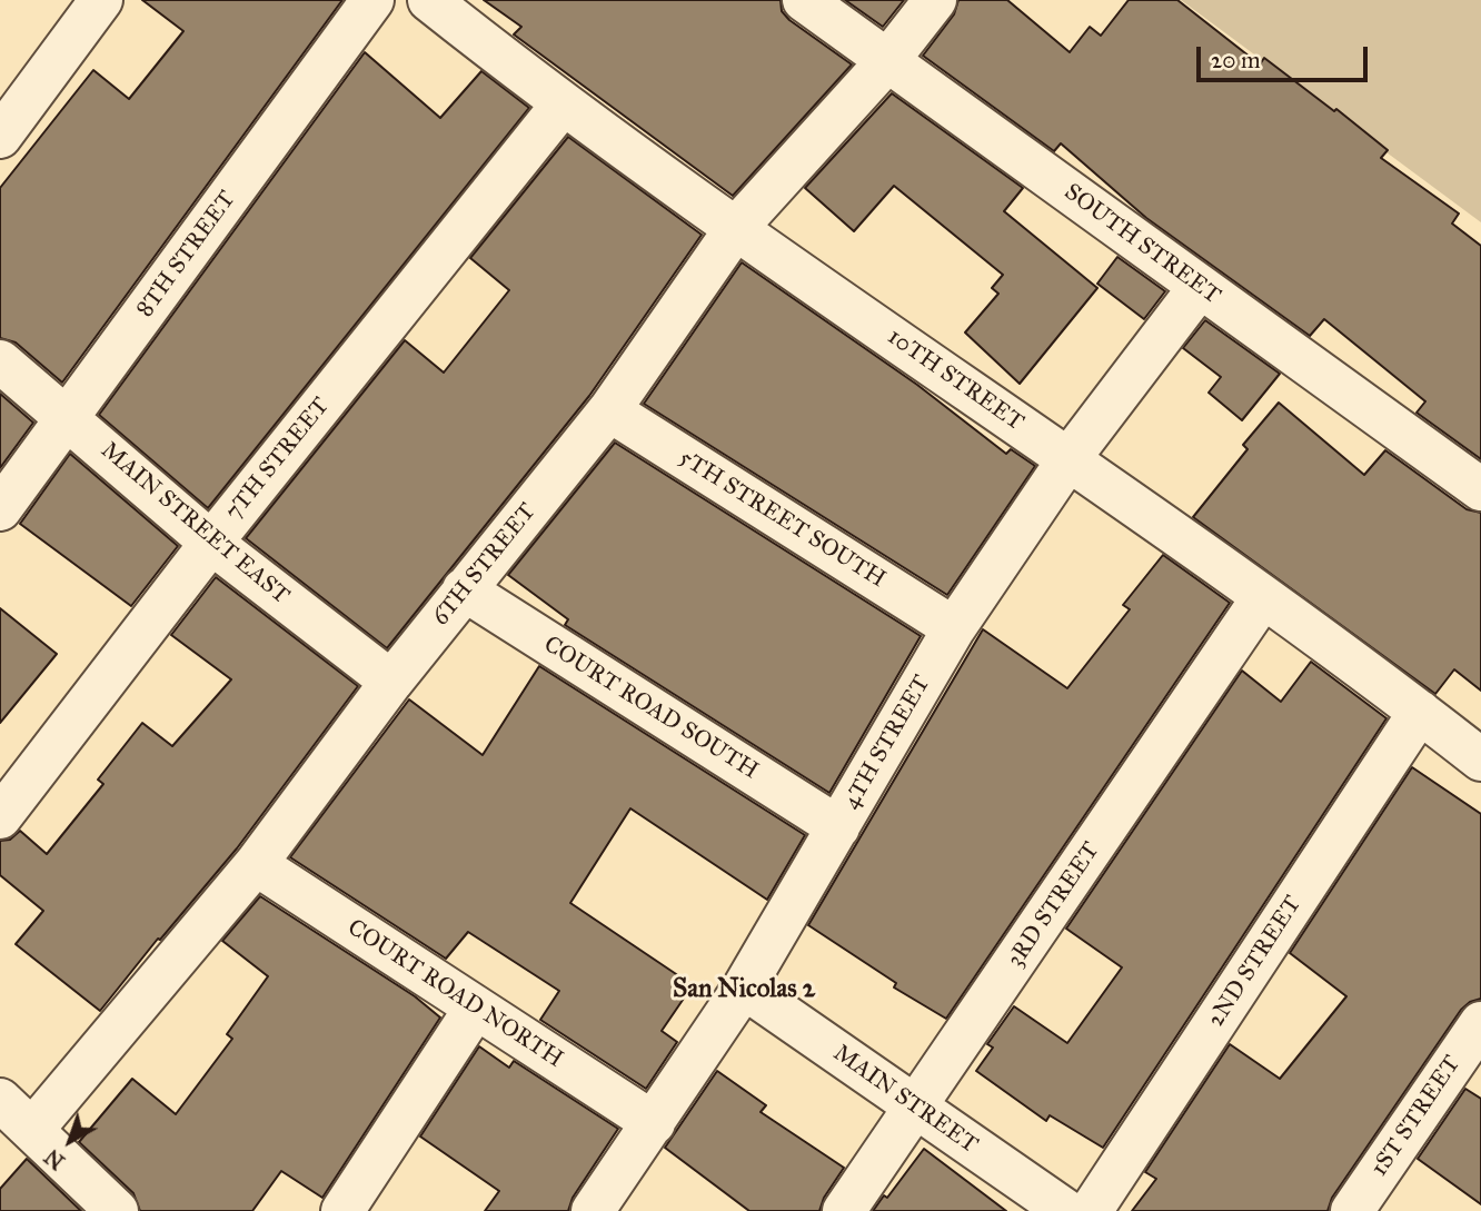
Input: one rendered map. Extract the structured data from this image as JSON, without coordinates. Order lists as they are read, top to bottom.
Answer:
{
  "streets": {
    "street": [
      "SOUTH STREET",
      "8TH STREET",
      "10TH STREET",
      "7TH STREET",
      "5TH STREET SOUTH",
      "MAIN STREET EAST",
      "6TH STREET",
      "COURT ROAD SOUTH",
      "4TH STREET",
      "3RD STREET",
      "2ND STREET",
      "COURT ROAD NORTH",
      "MAIN STREET",
      "1ST STREET"
    ]
  },
  "crossings": [
    ["SOUTH STREET", "6TH STREET"],
    ["SOUTH STREET", "4TH STREET"],
    ["8TH STREET", "MAIN STREET EAST"],
    ["10TH STREET", "7TH STREET"],
    ["10TH STREET", "6TH STREET"],
    ["10TH STREET", "4TH STREET"],
    ["10TH STREET", "3RD STREET"],
    ["10TH STREET", "2ND STREET"],
    ["7TH STREET", "MAIN STREET EAST"],
    ["5TH STREET SOUTH", "6TH STREET"],
    ["5TH STREET SOUTH", "4TH STREET"],
    ["MAIN STREET EAST", "6TH STREET"],
    ["6TH STREET", "COURT ROAD SOUTH"],
    ["6TH STREET", "COURT ROAD NORTH"],
    ["COURT ROAD SOUTH", "4TH STREET"],
    ["4TH STREET", "COURT ROAD NORTH"],
    ["4TH STREET", "MAIN STREET"],
    ["3RD STREET", "MAIN STREET"]
  ],
  "districts": ["San Nicolas 2"],
  "scale_bar": "20 m",
  "north": "bottom left"
}
